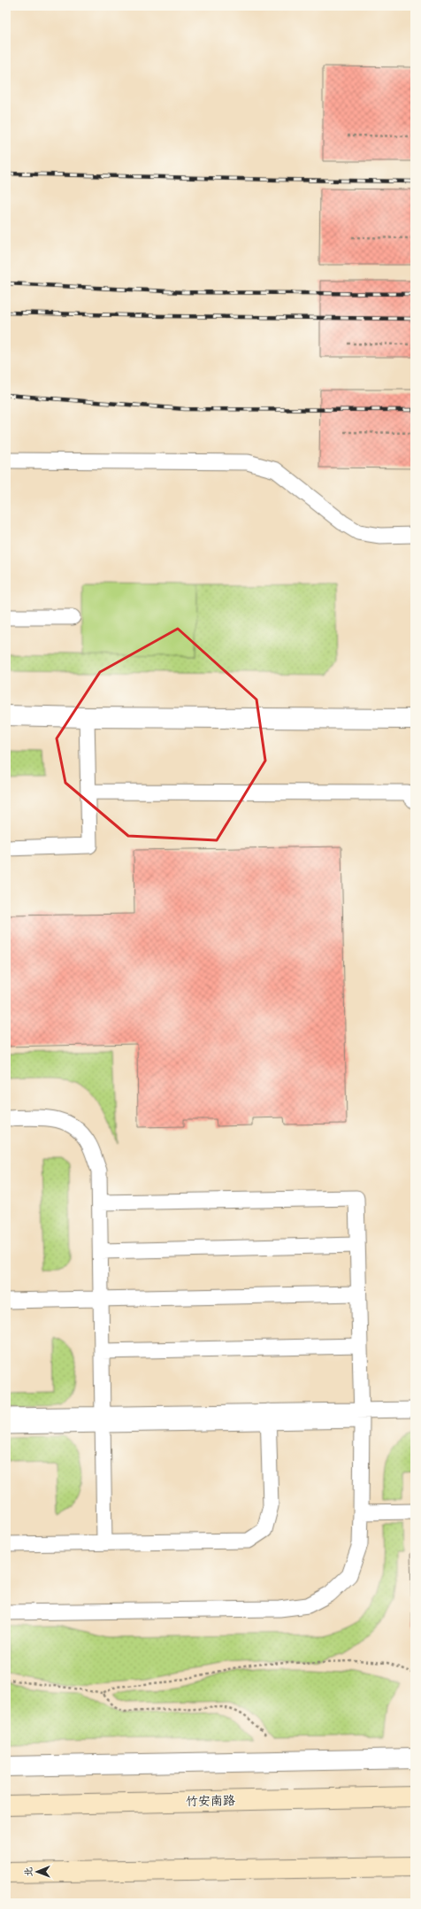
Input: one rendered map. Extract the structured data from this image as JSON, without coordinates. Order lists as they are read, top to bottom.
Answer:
{
  "streets": {
    "main road": ["竹安南路"]
  },
  "north": "left"
}
